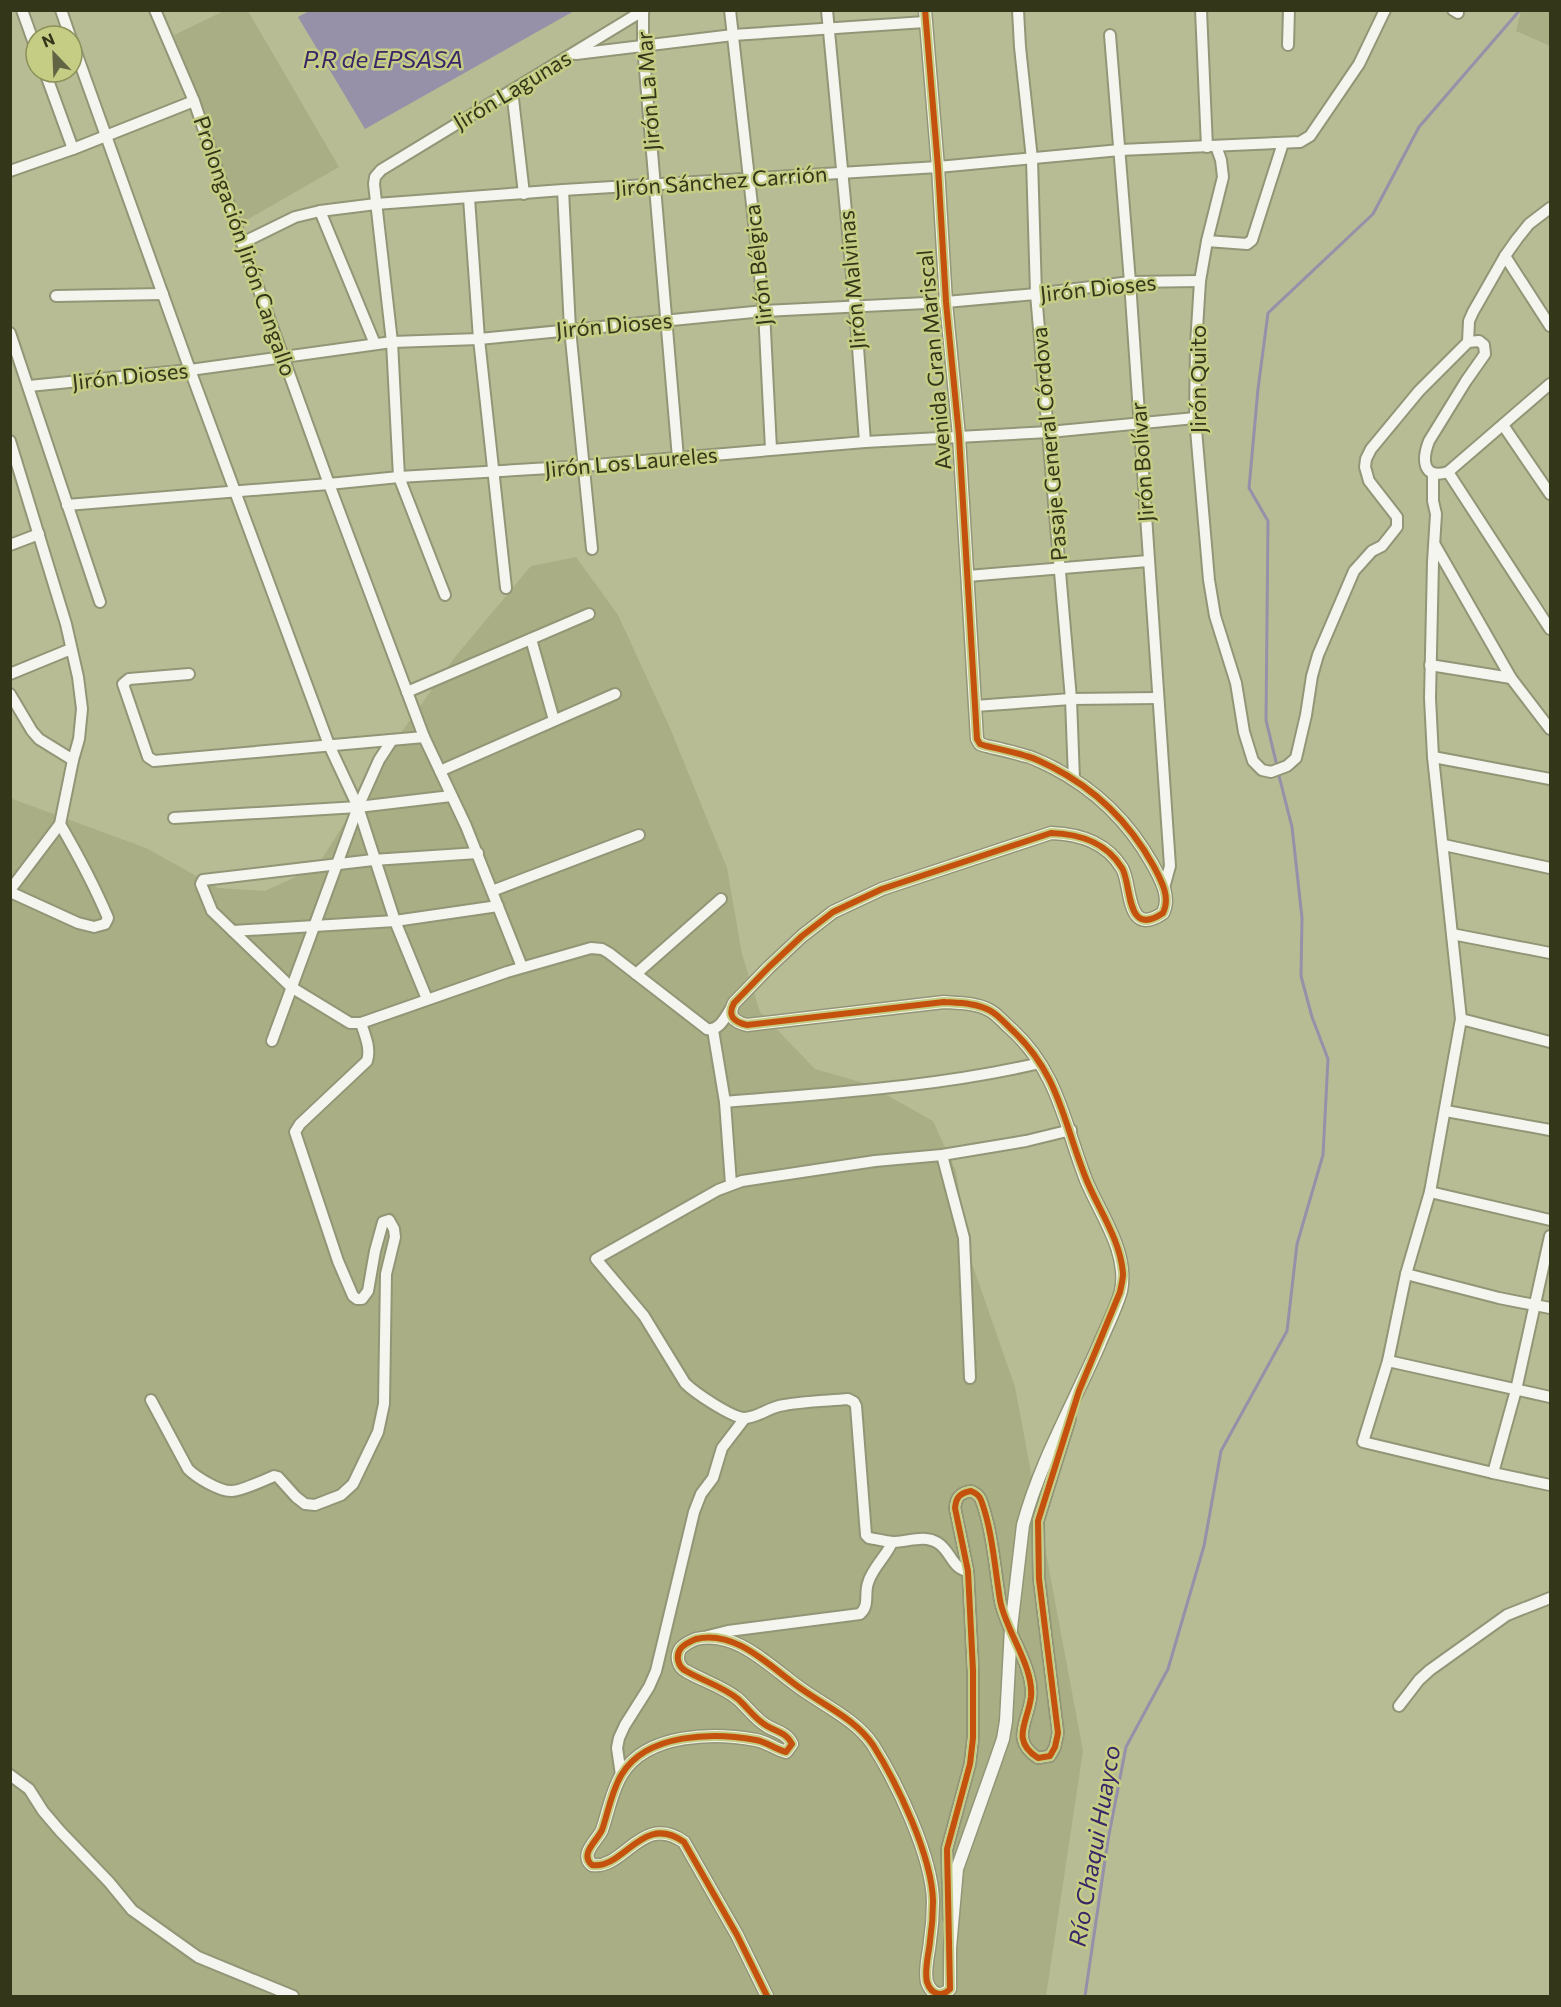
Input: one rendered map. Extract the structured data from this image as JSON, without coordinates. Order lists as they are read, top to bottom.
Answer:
{
  "streets": {
    "street": [
      "Jirón Lagunas",
      "Jirón La Mar",
      "Jirón Sánchez Carrión",
      "Prolongación Jirón Cangallo",
      "Jirón Bélgica",
      "Jirón Malvinas",
      "Jirón Dioses",
      "Avenida Gran Mariscal",
      "Jirón Quito",
      "Pasaje General Córdova",
      "Jirón Los Laureles",
      "Jirón Bolívar"
    ]
  },
  "crossings": [
    ["Jirón Lagunas", "Jirón La Mar"],
    ["Jirón Lagunas", "Jirón Sánchez Carrión"],
    ["Jirón La Mar", "Jirón Sánchez Carrión"],
    ["Jirón La Mar", "Jirón Dioses"],
    ["Jirón La Mar", "Jirón Los Laureles"],
    ["Jirón Sánchez Carrión", "Prolongación Jirón Cangallo"],
    ["Jirón Sánchez Carrión", "Jirón Bélgica"],
    ["Jirón Sánchez Carrión", "Jirón Malvinas"],
    ["Jirón Sánchez Carrión", "Avenida Gran Mariscal"],
    ["Jirón Sánchez Carrión", "Jirón Quito"],
    ["Jirón Sánchez Carrión", "Pasaje General Córdova"],
    ["Jirón Sánchez Carrión", "Jirón Bolívar"],
    ["Prolongación Jirón Cangallo", "Jirón Dioses"],
    ["Prolongación Jirón Cangallo", "Jirón Los Laureles"],
    ["Jirón Bélgica", "Jirón Dioses"],
    ["Jirón Bélgica", "Jirón Los Laureles"],
    ["Jirón Malvinas", "Jirón Dioses"],
    ["Jirón Malvinas", "Jirón Los Laureles"],
    ["Jirón Dioses", "Avenida Gran Mariscal"],
    ["Jirón Dioses", "Jirón Quito"],
    ["Jirón Dioses", "Pasaje General Córdova"],
    ["Jirón Dioses", "Jirón Bolívar"],
    ["Avenida Gran Mariscal", "Pasaje General Córdova"],
    ["Avenida Gran Mariscal", "Jirón Los Laureles"],
    ["Jirón Quito", "Jirón Los Laureles"],
    ["Pasaje General Córdova", "Jirón Los Laureles"],
    ["Jirón Los Laureles", "Jirón Bolívar"]
  ],
  "water": ["P.R de EPSASA", "Río Chaqui Huayco"],
  "north": "top left"
}
